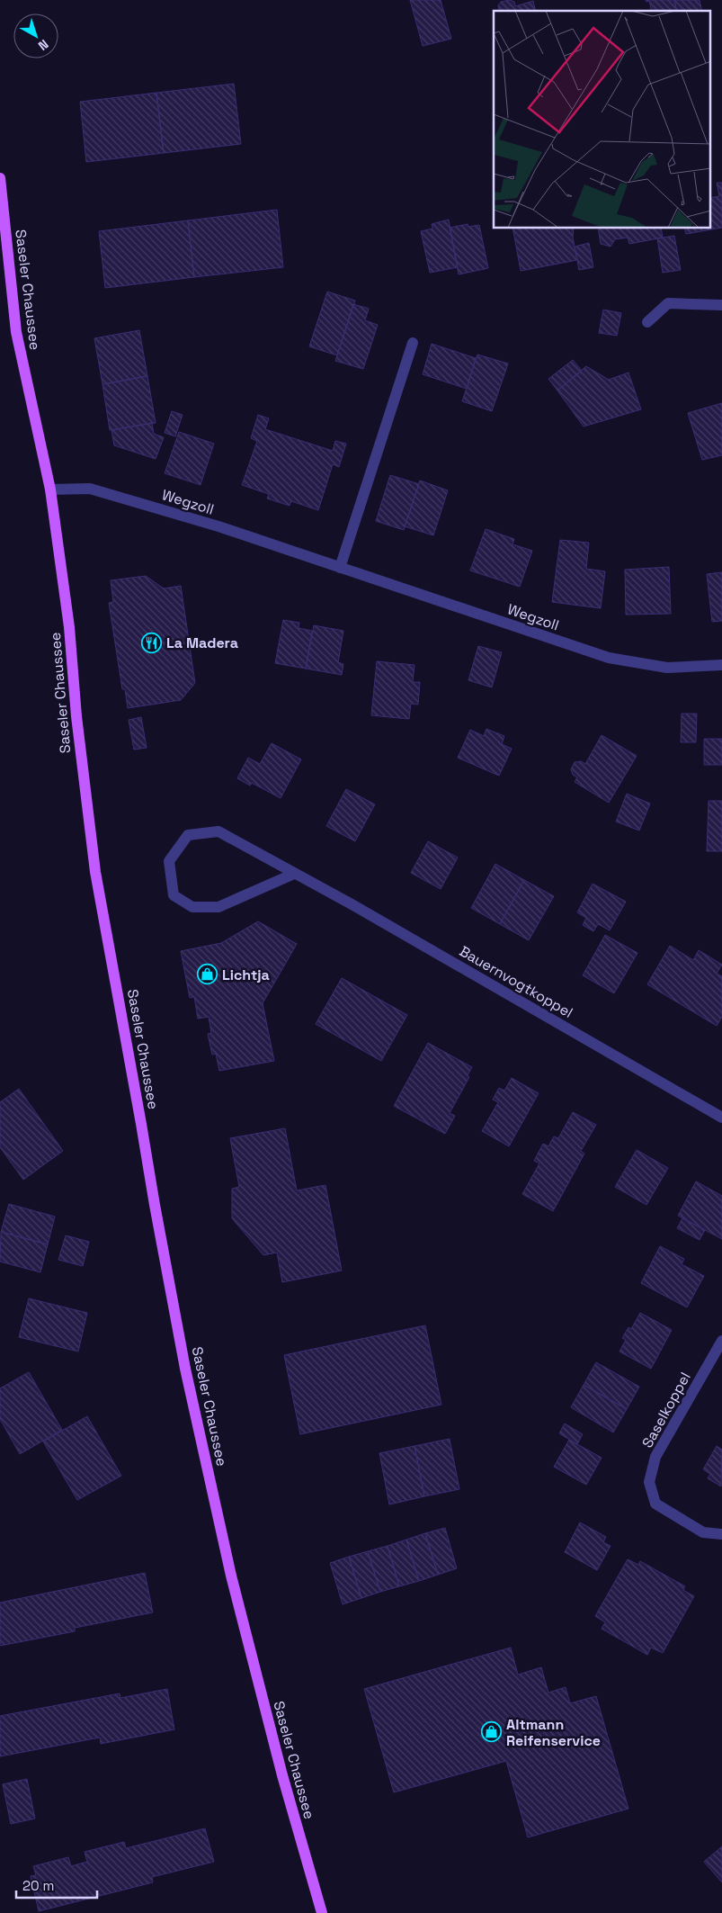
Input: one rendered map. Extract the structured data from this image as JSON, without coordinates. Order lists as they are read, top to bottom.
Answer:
{
  "streets": {
    "main road": ["Saseler Chaussee"],
    "street": ["Wegzoll", "Bauernvogtkoppel", "Saselkoppel"]
  },
  "crossings": [
    ["Saseler Chaussee", "Wegzoll"]
  ],
  "places": {
    "restaurant": ["La Madera"],
    "shop": ["Lichtja", "Altmann Reifenservice"]
  },
  "scale_bar": "20 m",
  "north": "bottom right"
}
